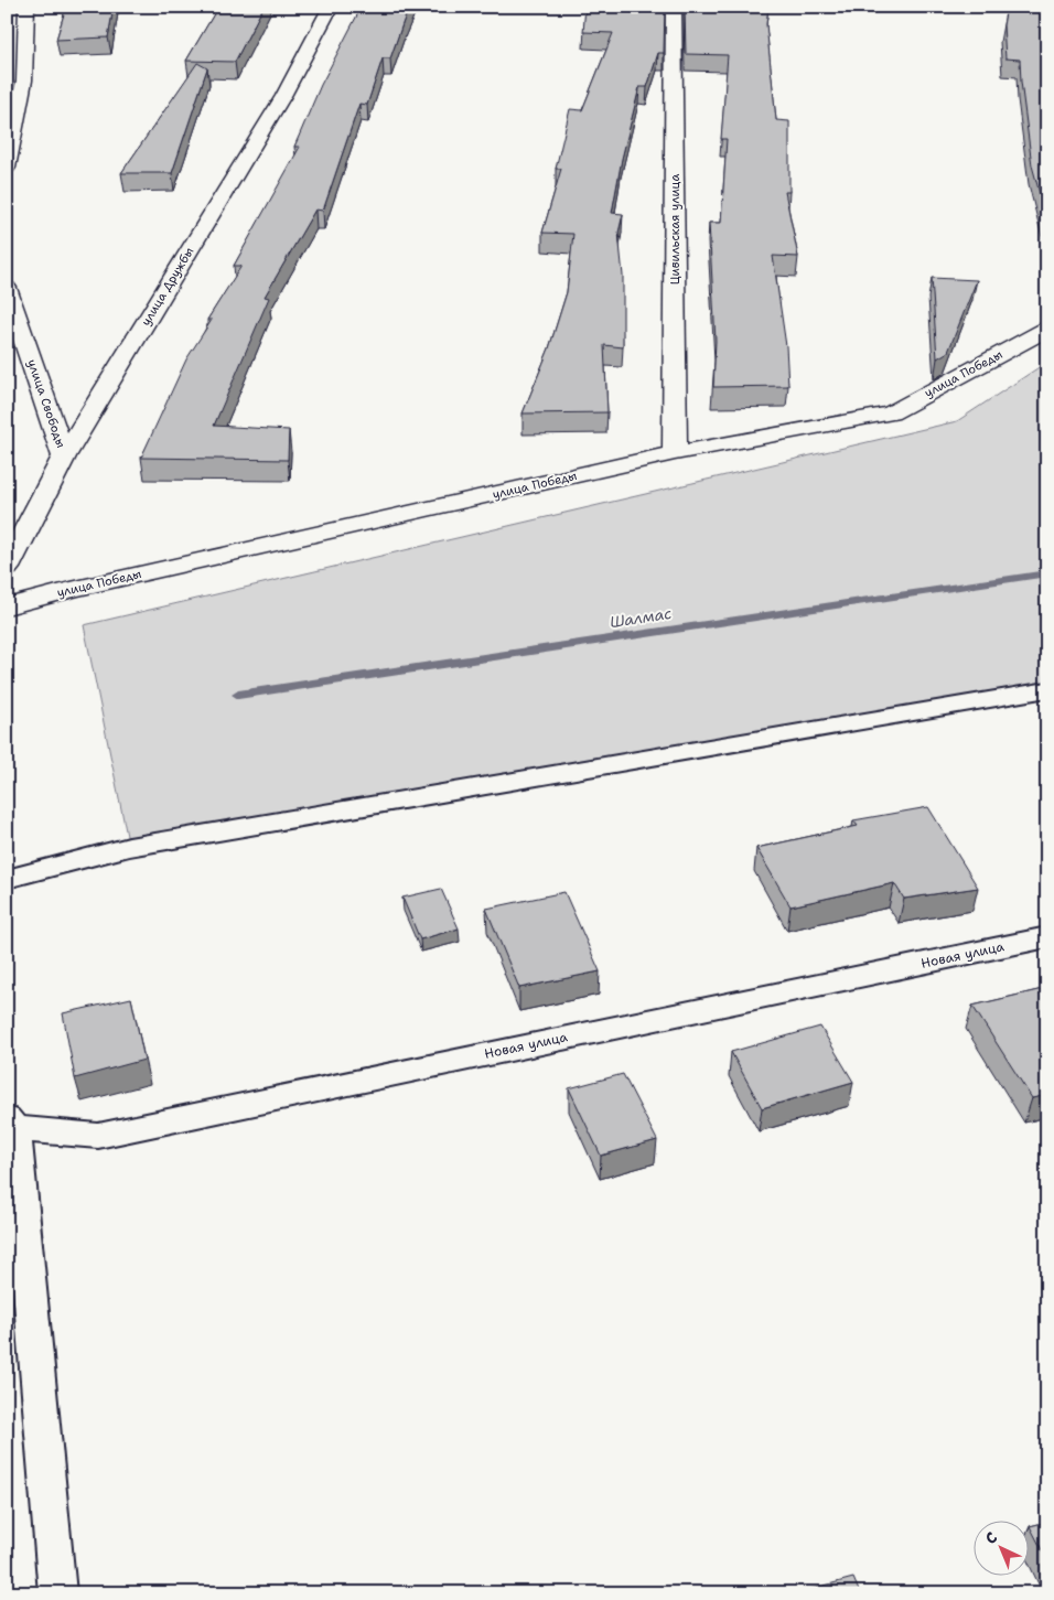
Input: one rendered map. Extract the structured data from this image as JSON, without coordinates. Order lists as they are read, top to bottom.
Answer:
{
  "streets": {
    "street": [
      "Цивильская улица",
      "улица Дружбы",
      "улица Победы",
      "улица Свободы"
    ],
    "lane": ["Новая улица"]
  },
  "crossings": [
    ["Цивильская улица", "улица Победы"],
    ["улица Дружбы", "улица Свободы"]
  ],
  "water": ["Шалмас"],
  "north": "top left"
}
